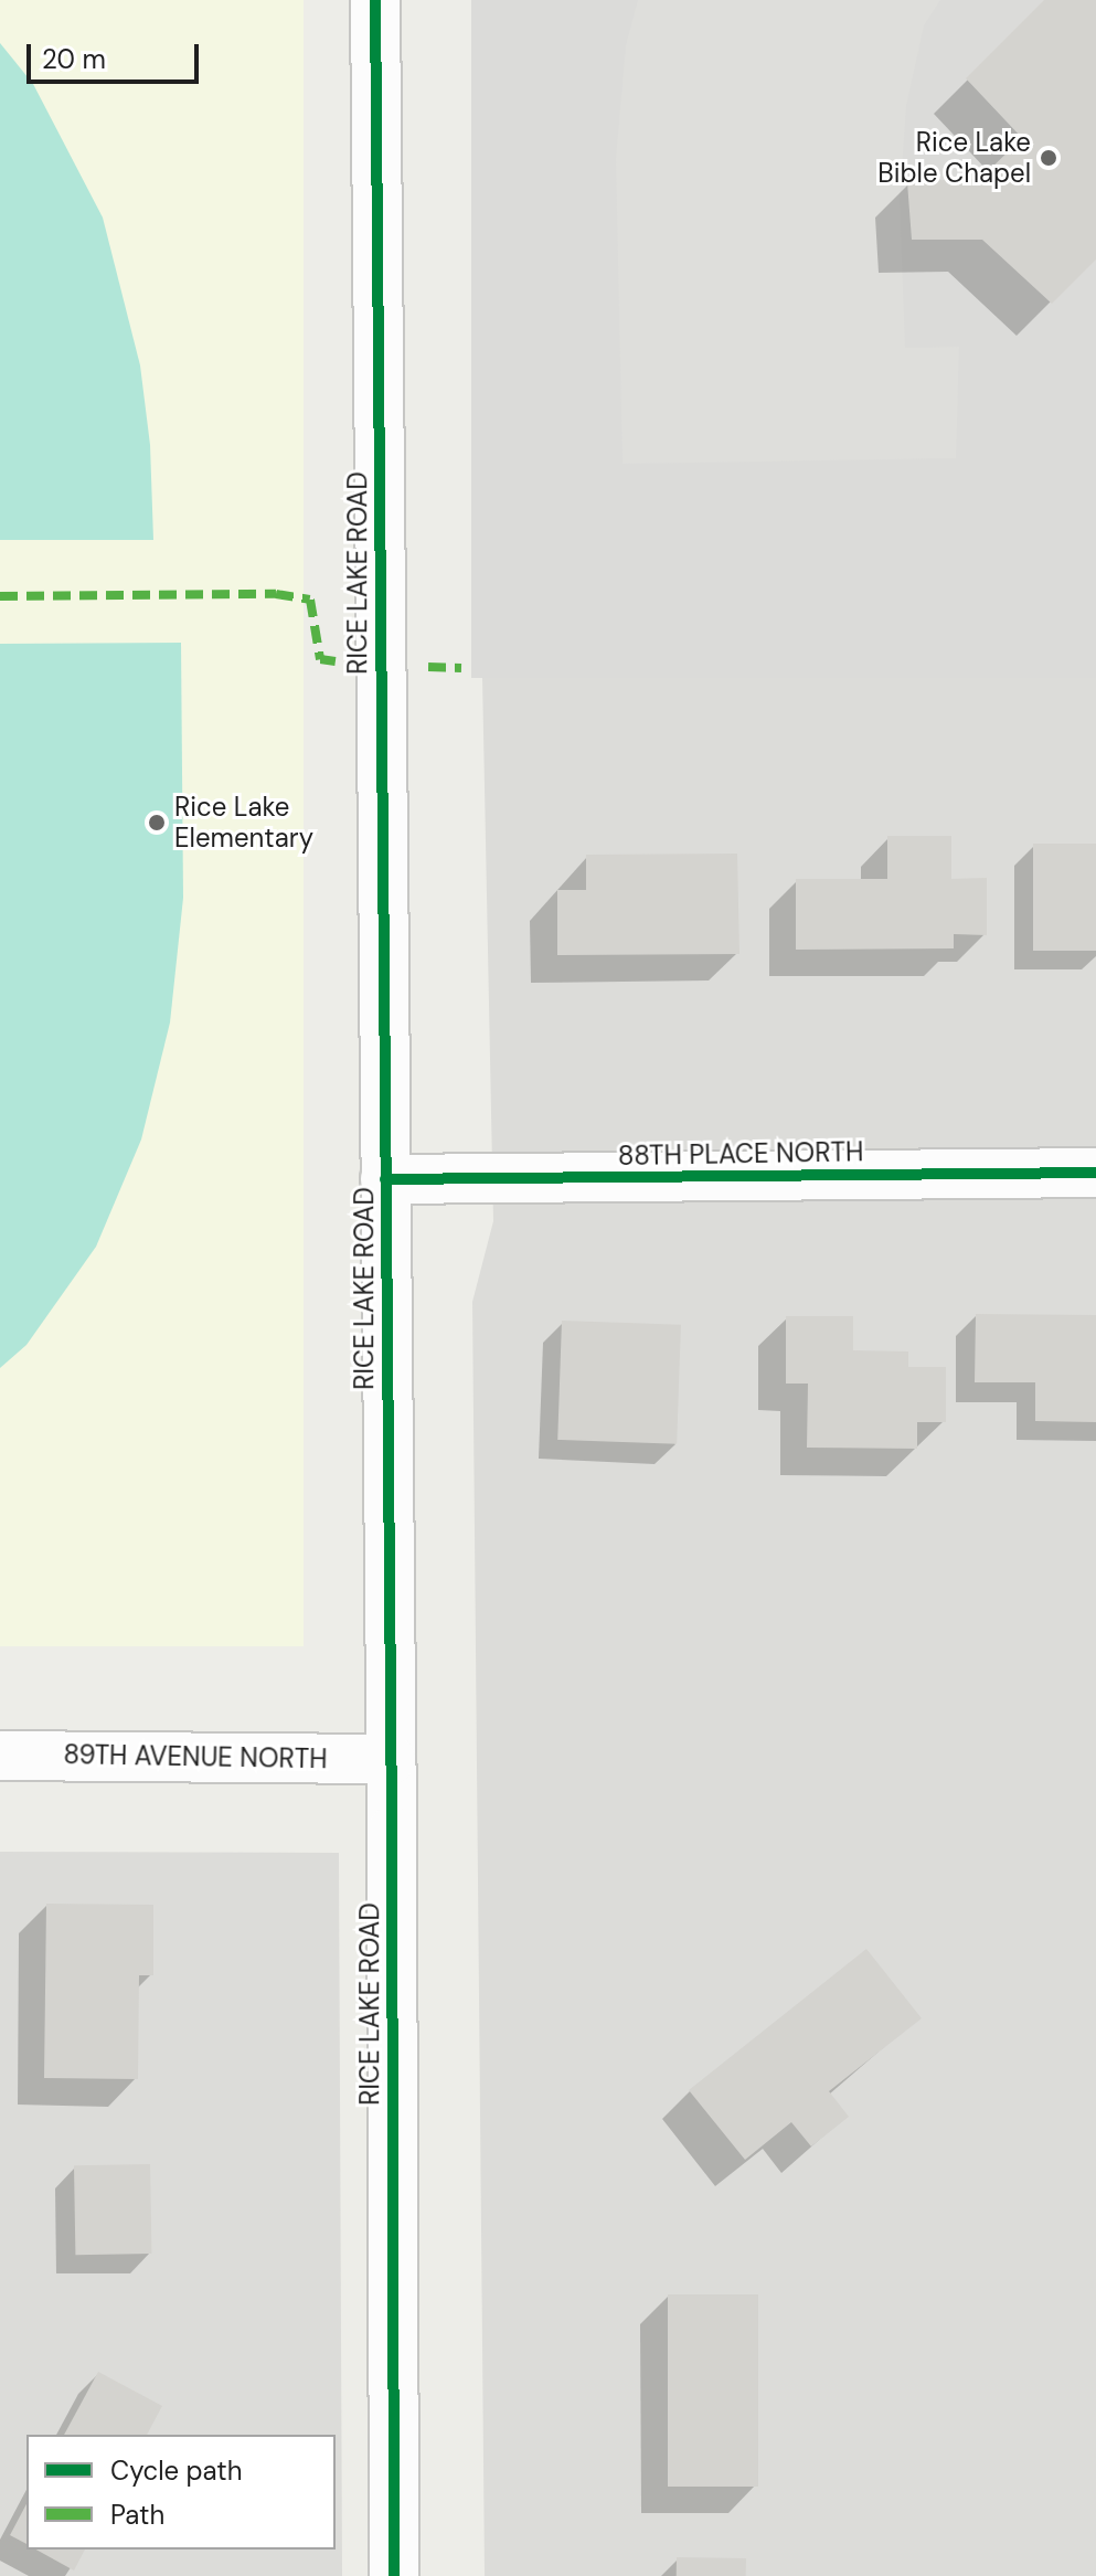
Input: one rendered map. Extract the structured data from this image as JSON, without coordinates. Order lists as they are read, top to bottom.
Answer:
{
  "streets": {
    "street": ["RICE LAKE ROAD", "88TH PLACE NORTH", "89TH AVENUE NORTH"]
  },
  "crossings": [
    ["RICE LAKE ROAD", "88TH PLACE NORTH"],
    ["RICE LAKE ROAD", "89TH AVENUE NORTH"]
  ],
  "places": ["Rice Lake Bible Chapel", "Rice Lake Elementary"],
  "legend": ["Cycle path", "Path"],
  "scale_bar": "20 m"
}
